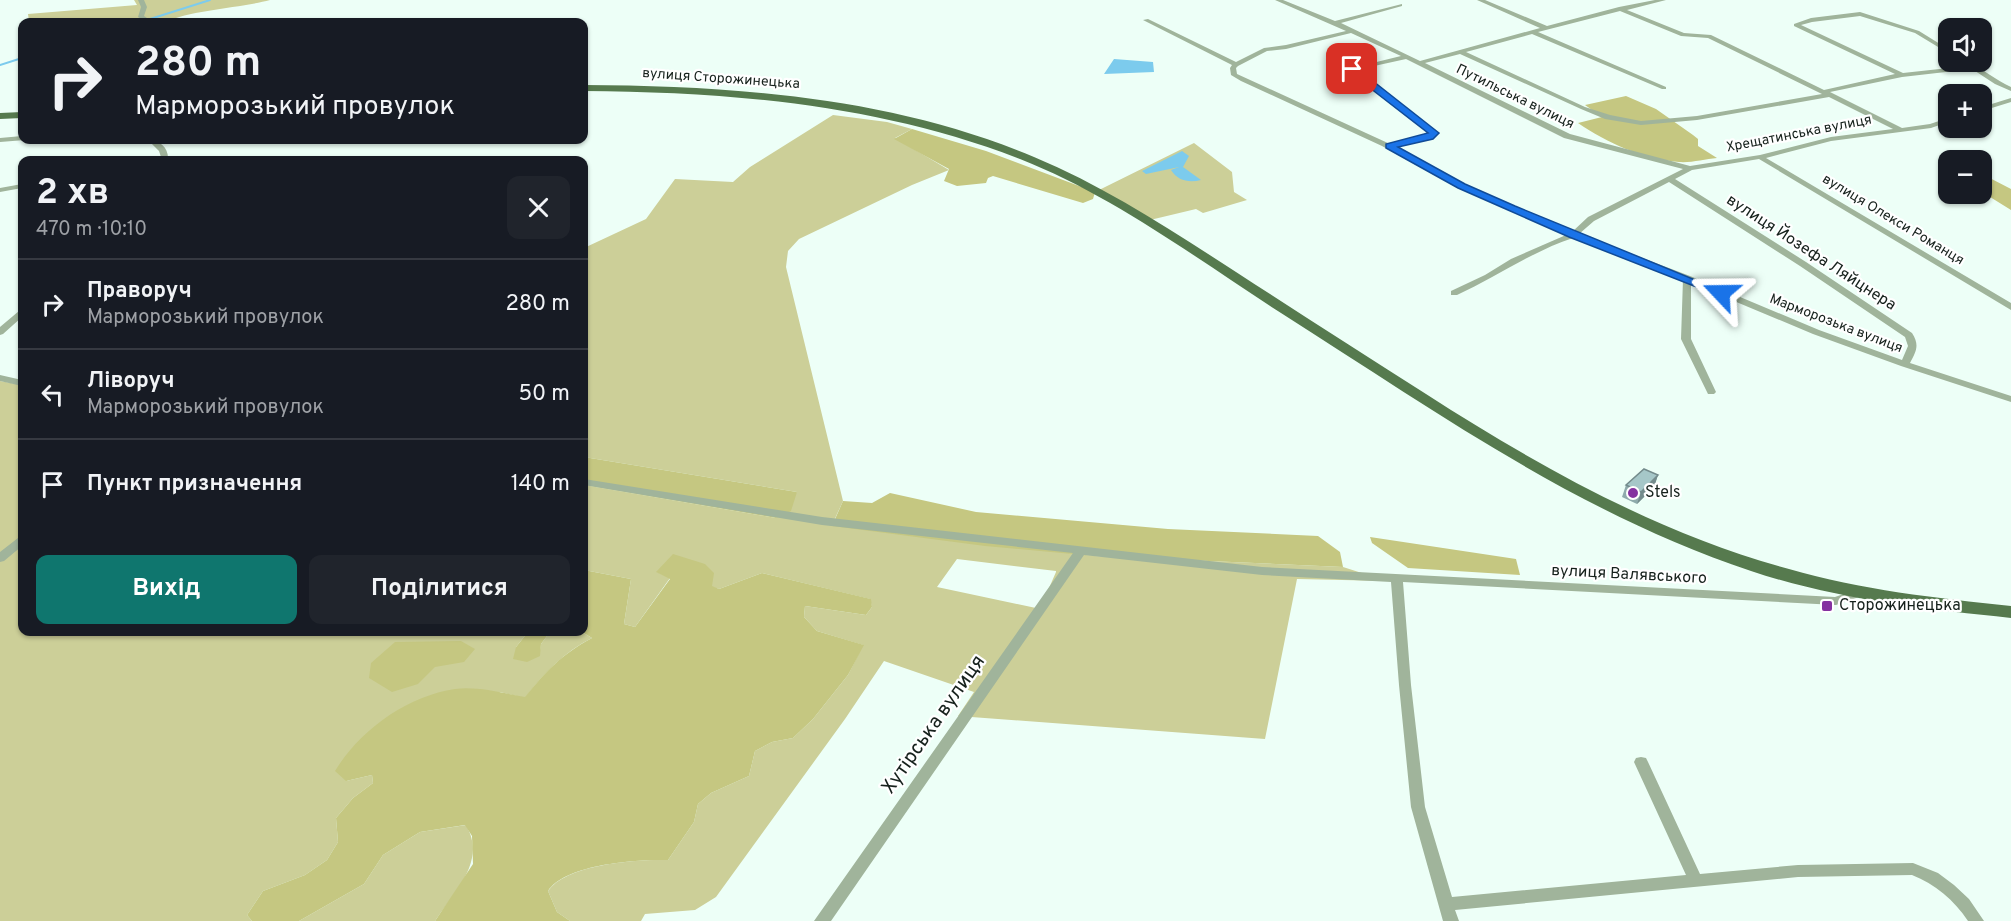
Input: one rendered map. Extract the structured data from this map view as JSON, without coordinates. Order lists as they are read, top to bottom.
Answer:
{
  "streets": {
    "main road": ["вулиця Сторожинецька"],
    "street": [
      "Путильська вулиця",
      "Хрещатинська вулиця",
      "вулиця Олекси Романця",
      "вулиця Йозефа Ляйцнера",
      "Марморозька вулиця",
      "вулиця Валявського",
      "Хутірська вулиця"
    ]
  },
  "crossings": [
    ["вулиця Сторожинецька", "вулиця Валявського"],
    ["Путильська вулиця", "Хрещатинська вулиця"],
    ["Хрещатинська вулиця", "вулиця Олекси Романця"],
    ["вулиця Йозефа Ляйцнера", "Марморозька вулиця"],
    ["вулиця Валявського", "Хутірська вулиця"]
  ],
  "places": {
    "other": ["Stels"],
    "transit": ["Сторожинецька"]
  },
  "page": {
    "map_buttons": ["+", "−"],
    "turn": ["280 m", "Марморозький провулок"],
    "heading": ["2 хв", "470 m · 10:10"],
    "list": [
      {
        "name": "Праворуч",
        "note": "Марморозький провулок",
        "value": "280 m"
      },
      {
        "name": "Ліворуч",
        "note": "Марморозький провулок",
        "value": "50 m"
      },
      {
        "name": "Пункт призначення",
        "value": "140 m"
      }
    ],
    "buttons": ["Вихід", "Поділитися"]
  }
}
